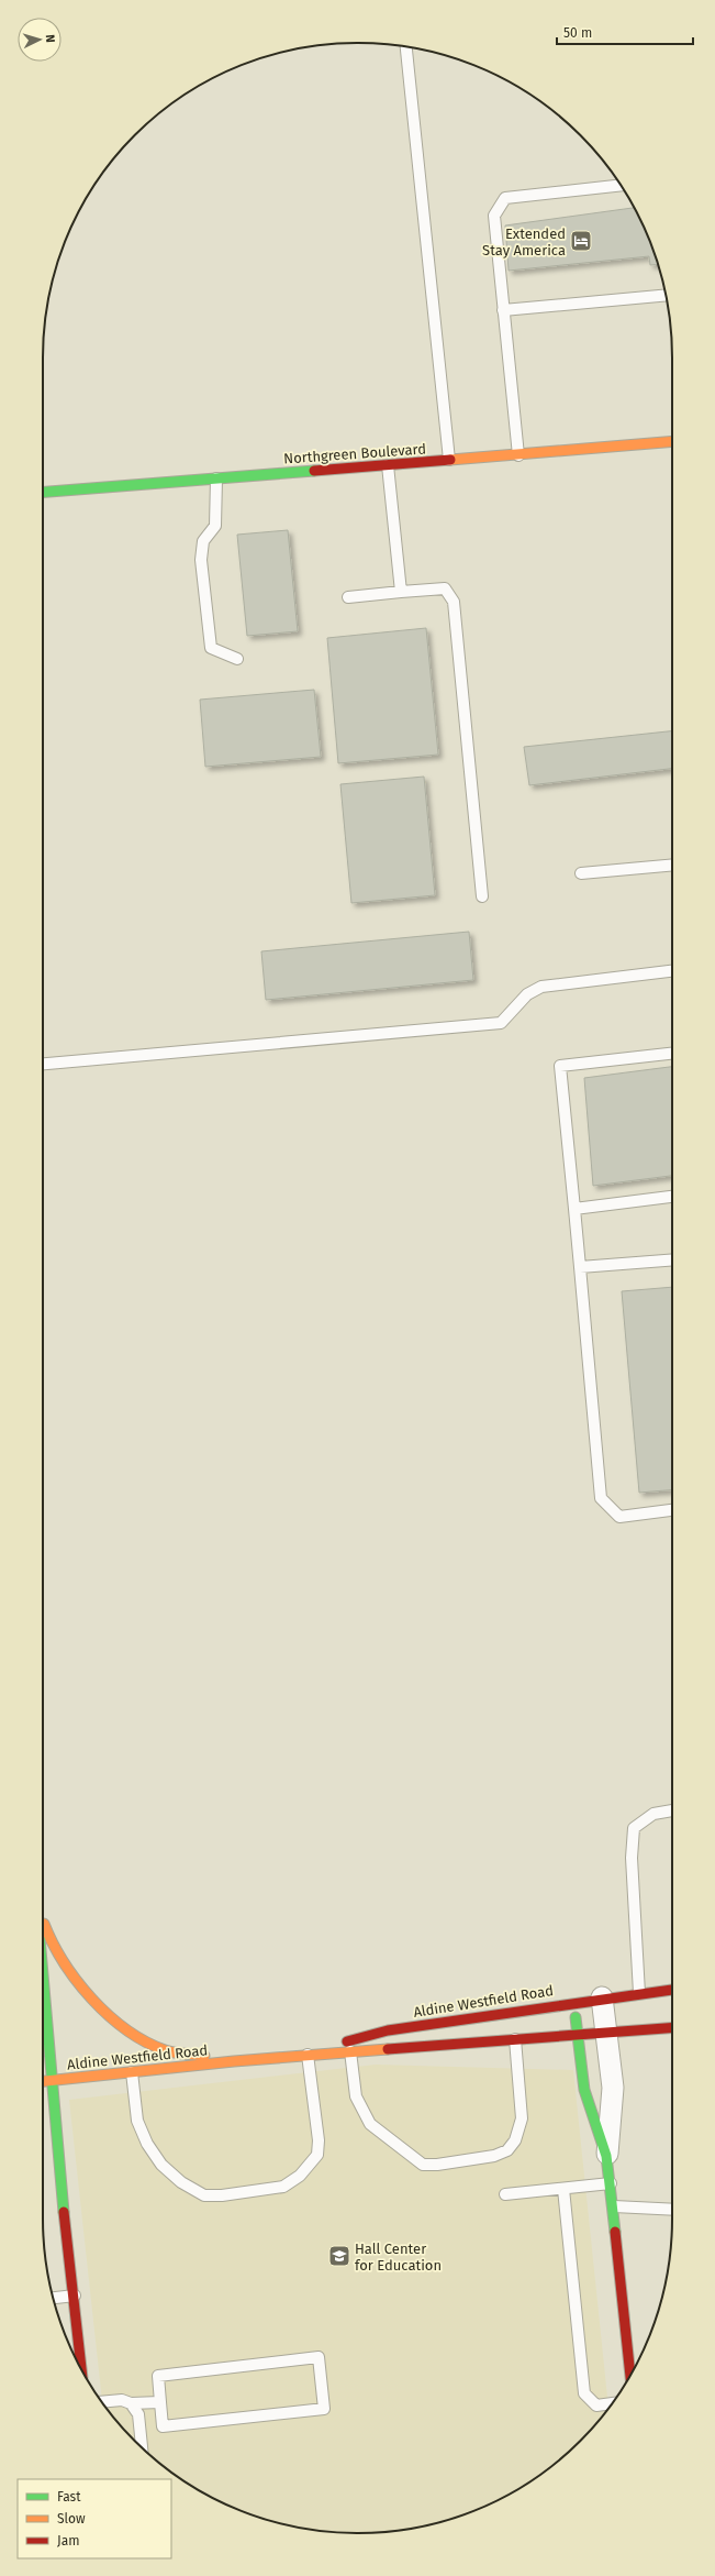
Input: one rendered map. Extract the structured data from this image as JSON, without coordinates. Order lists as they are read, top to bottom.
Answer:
{
  "streets": {
    "street": ["Northgreen Boulevard", "Aldine Westfield Road"]
  },
  "places": {
    "hotel": ["Extended Stay America"],
    "school or university": ["Hall Center for Education"]
  },
  "legend": ["Fast", "Slow", "Jam"],
  "scale_bar": "50 m",
  "north": "right"
}
